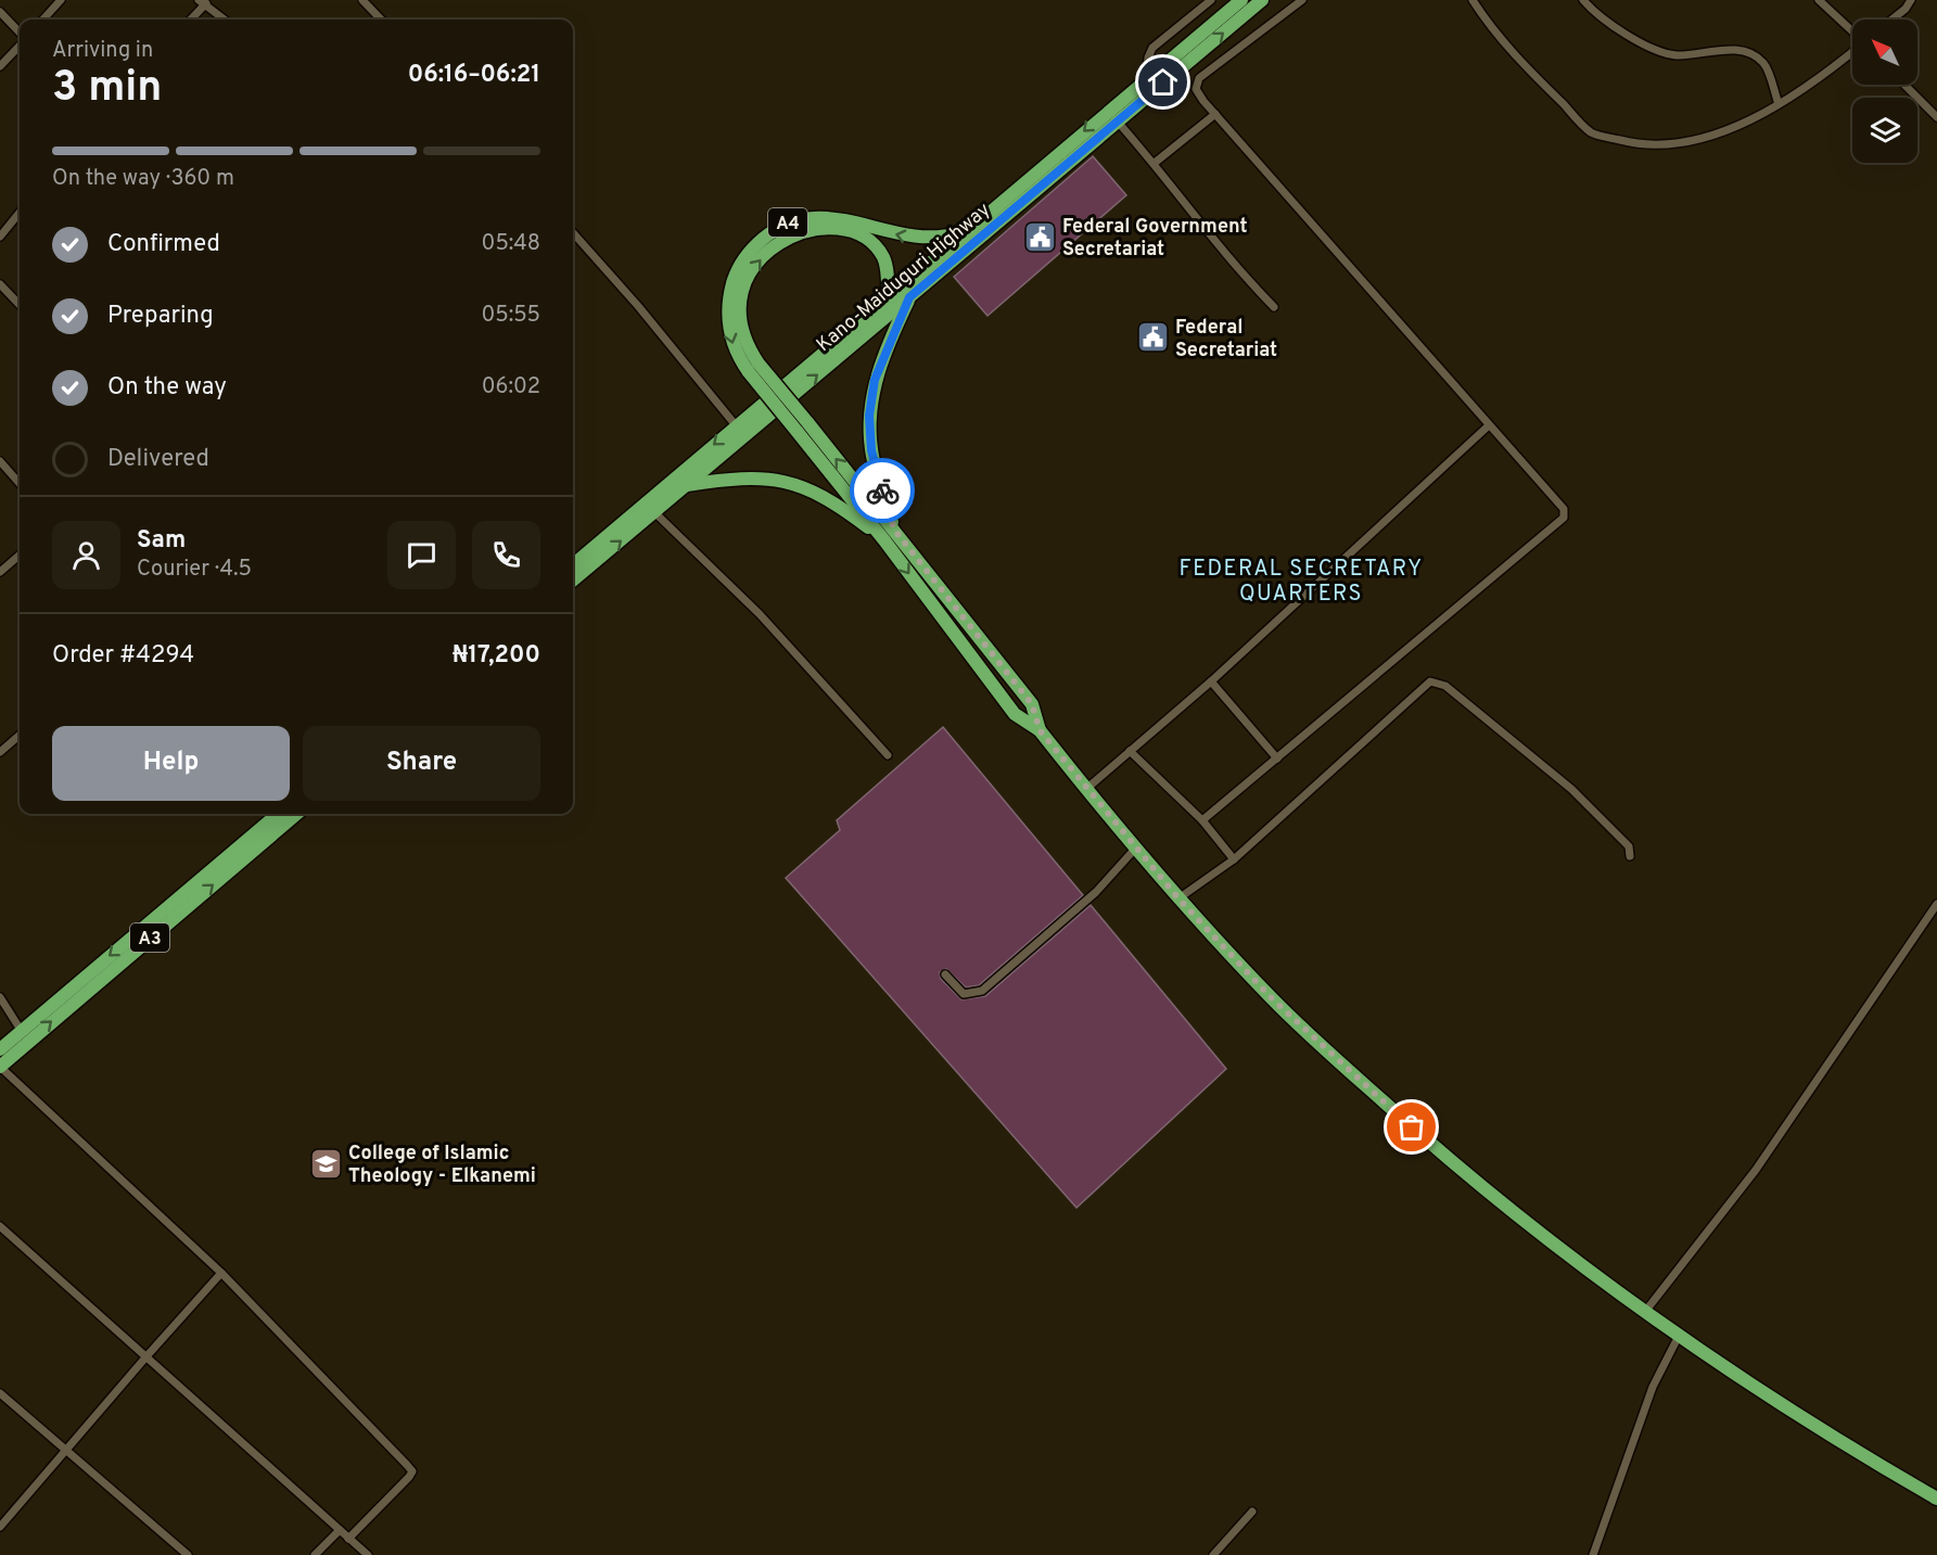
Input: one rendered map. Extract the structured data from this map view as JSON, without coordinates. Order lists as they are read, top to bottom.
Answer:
{
  "streets": {
    "highway": ["A4", "Kano-Maiduguri Highway", "A3"]
  },
  "crossings": [
    ["A4", "Kano-Maiduguri Highway"]
  ],
  "districts": ["FEDERAL SECRETARY QUARTERS"],
  "places": {
    "public building": ["Federal Government Secretariat", "Federal Secretariat"],
    "school or university": ["College of Islamic Theology - Elkanemi"]
  },
  "north": "top left",
  "page": {
    "heading": ["3 min", "Arriving in", "06:16–06:21"],
    "panel": [
      "Sam",
      "Courier · 4.5",
      "Order #4294",
      "₦17,200"
    ],
    "bar": "On the way · 360 m",
    "list": [
      ["Confirmed", "05:48"],
      ["Preparing", "05:55"],
      ["On the way", "06:02"],
      "Delivered"
    ],
    "buttons": ["Help", "Share"]
  }
}
